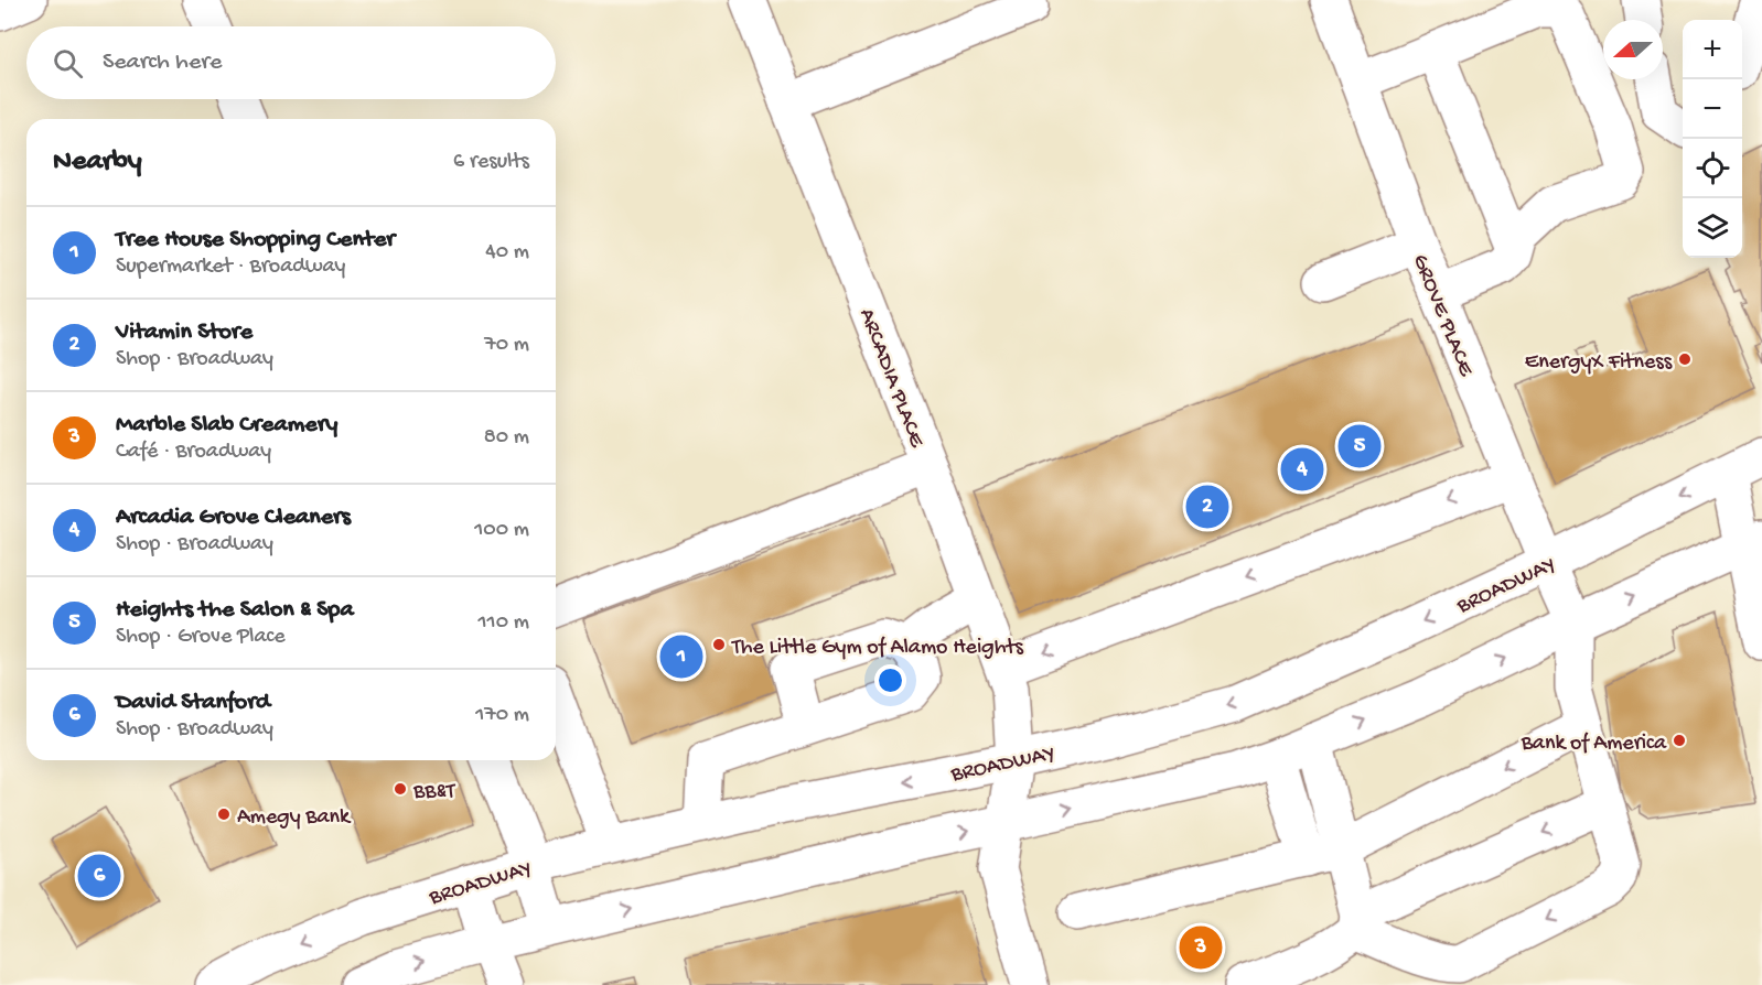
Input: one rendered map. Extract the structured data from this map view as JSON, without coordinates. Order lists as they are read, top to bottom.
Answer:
{
  "streets": {
    "main road": ["GROVE PLACE", "ARCADIA PLACE", "BROADWAY"]
  },
  "crossings": [
    ["GROVE PLACE", "BROADWAY"],
    ["ARCADIA PLACE", "BROADWAY"]
  ],
  "places": [
    "EnergyX Fitness",
    "The Little Gym of Alamo Heights",
    "Bank of America",
    "BB&T",
    "Amegy Bank"
  ],
  "north": "left",
  "page": {
    "map_buttons": ["+", "−"],
    "search": "Search here",
    "heading": ["Nearby", "6 results"],
    "list": [
      {
        "mark": "1",
        "name": "Tree House Shopping Center",
        "note": "Supermarket · Broadway",
        "value": "40 m"
      },
      {
        "mark": "2",
        "name": "Vitamin Store",
        "note": "Shop · Broadway",
        "value": "70 m"
      },
      {
        "mark": "3",
        "name": "Marble Slab Creamery",
        "note": "Café · Broadway",
        "value": "80 m"
      },
      {
        "mark": "4",
        "name": "Arcadia Grove Cleaners",
        "note": "Shop · Broadway",
        "value": "100 m"
      },
      {
        "mark": "5",
        "name": "Heights the Salon & Spa",
        "note": "Shop · Grove Place",
        "value": "110 m"
      },
      {
        "mark": "6",
        "name": "David Stanford",
        "note": "Shop · Broadway",
        "value": "170 m"
      }
    ],
    "pins": [
      "5",
      "4",
      "2",
      "1",
      "6",
      "3"
    ]
  }
}
